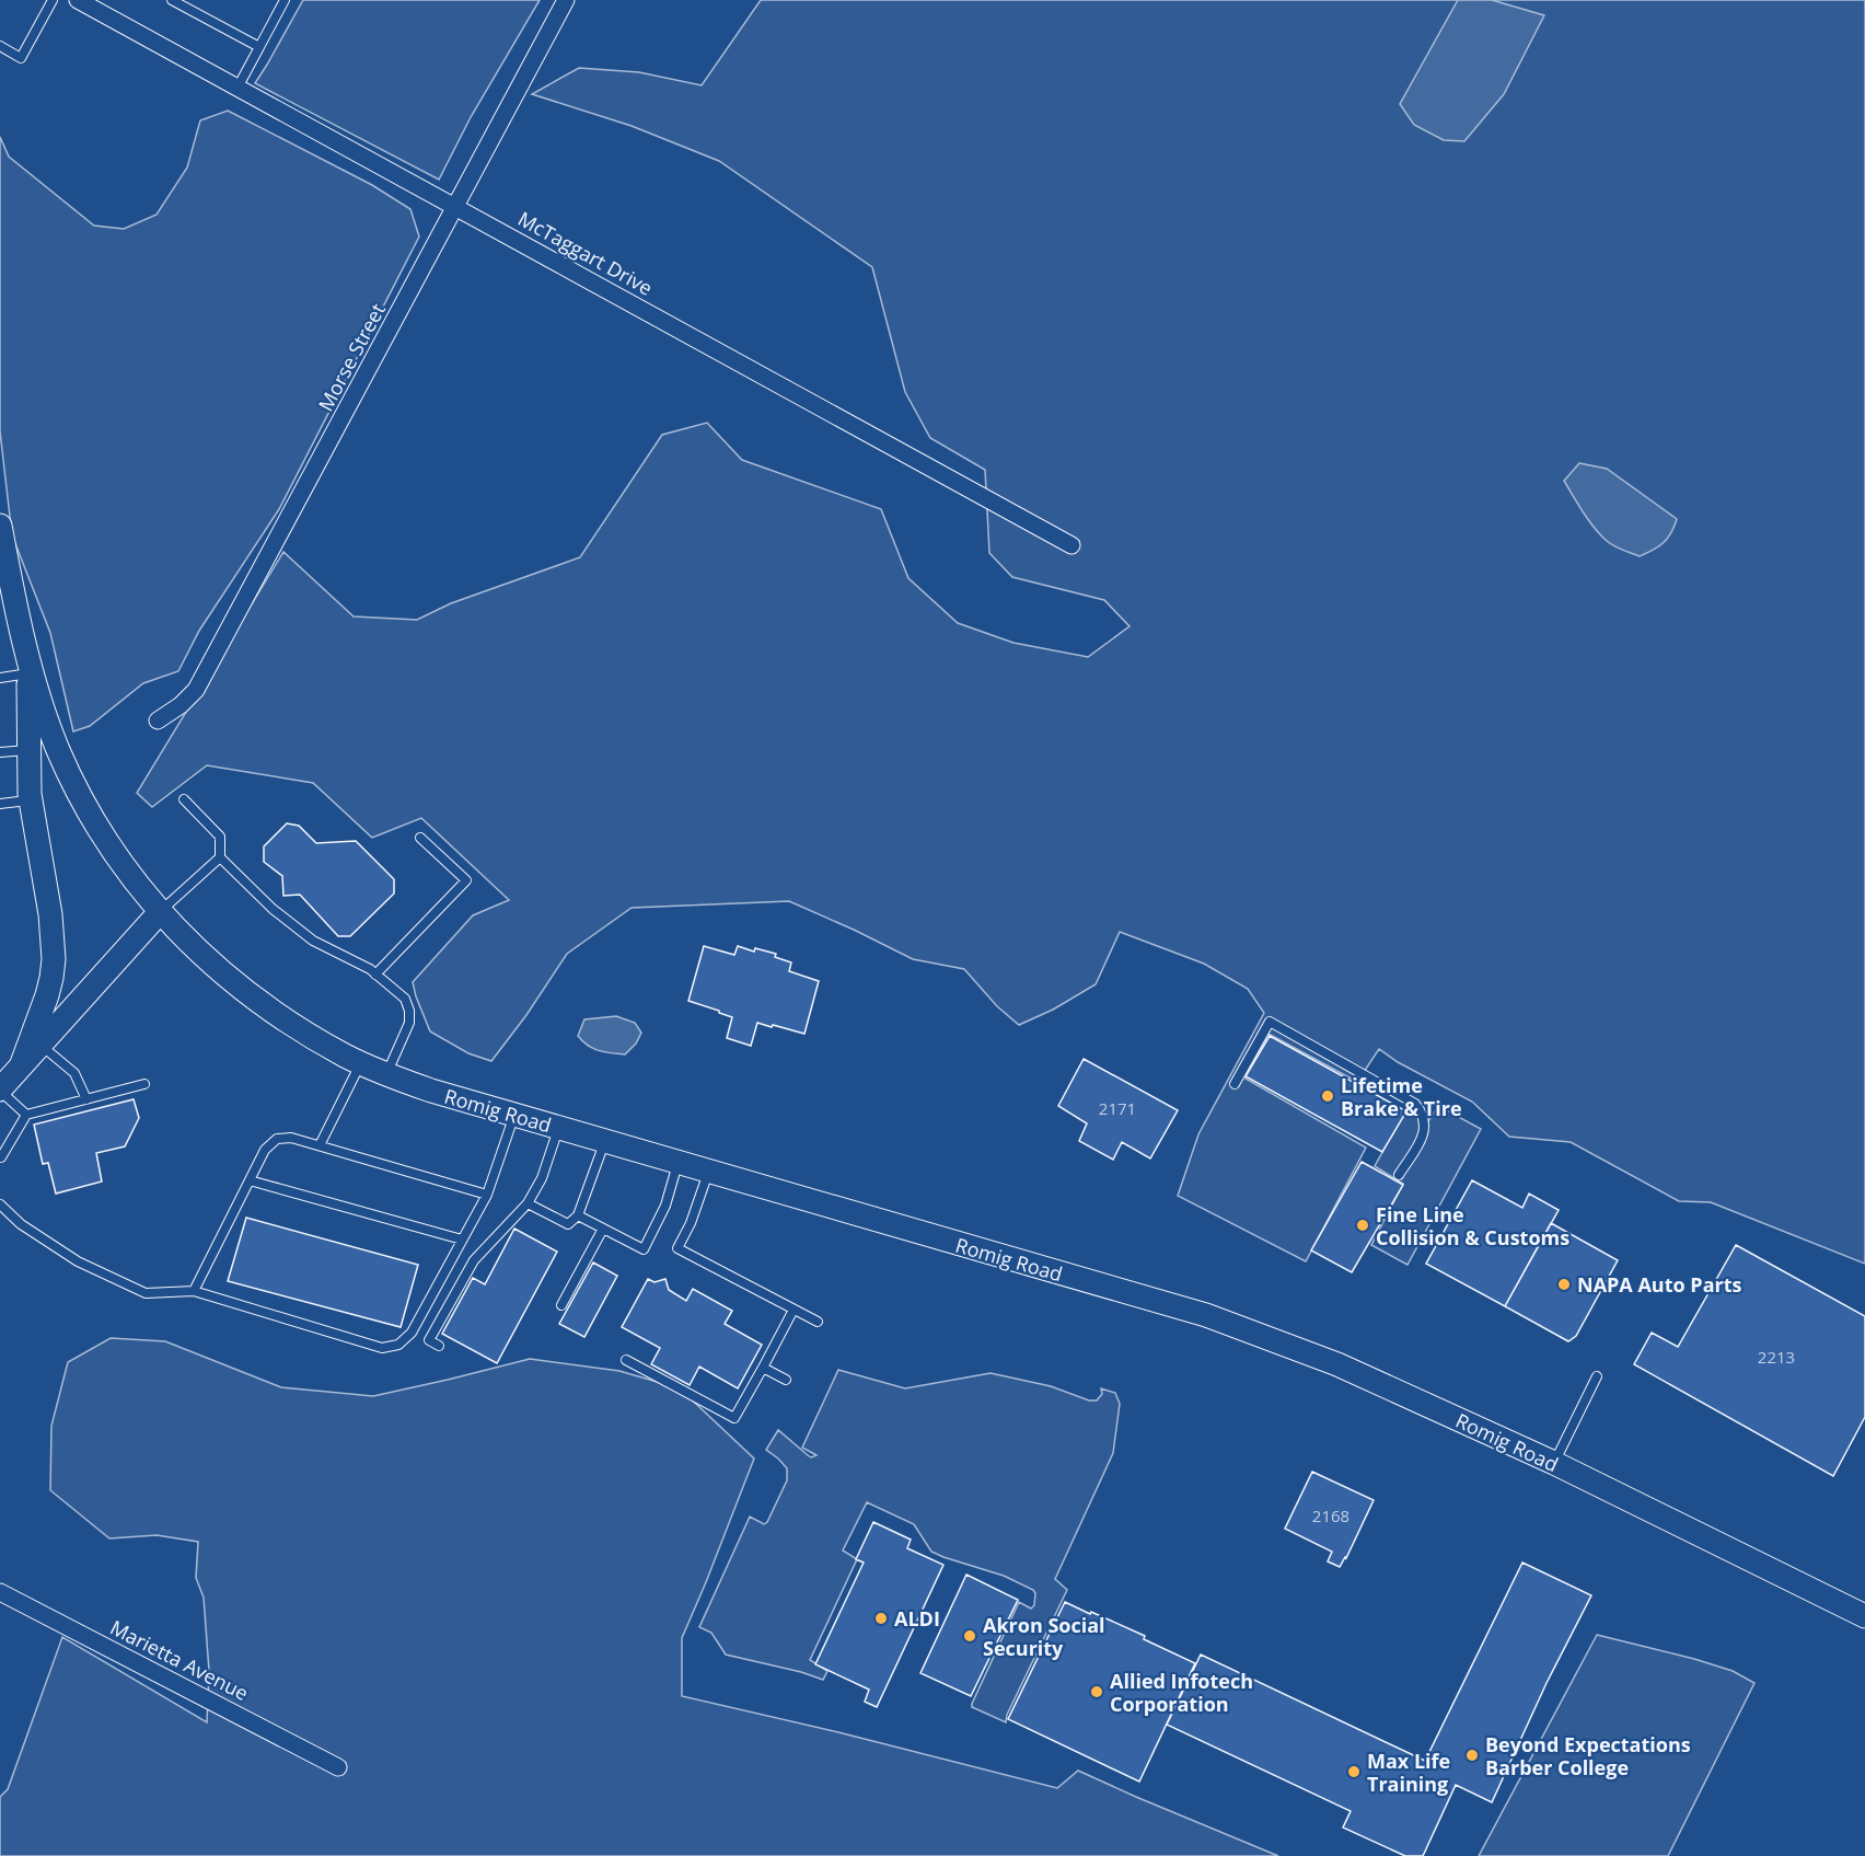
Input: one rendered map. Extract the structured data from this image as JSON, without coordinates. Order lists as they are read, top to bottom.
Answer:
{
  "streets": {
    "street": [
      "McTaggart Drive",
      "Morse Street",
      "Romig Road",
      "Marietta Avenue"
    ]
  },
  "crossings": [
    ["McTaggart Drive", "Morse Street"]
  ],
  "places": [
    "Lifetime Brake & Tire",
    "Fine Line Collision & Customs",
    "NAPA Auto Parts",
    "ALDI",
    "Akron Social Security",
    "Allied Infotech Corporation",
    "Beyond Expectations Barber College",
    "Max Life Training"
  ],
  "house_numbers": ["2171", "2213", "2168"]
}
